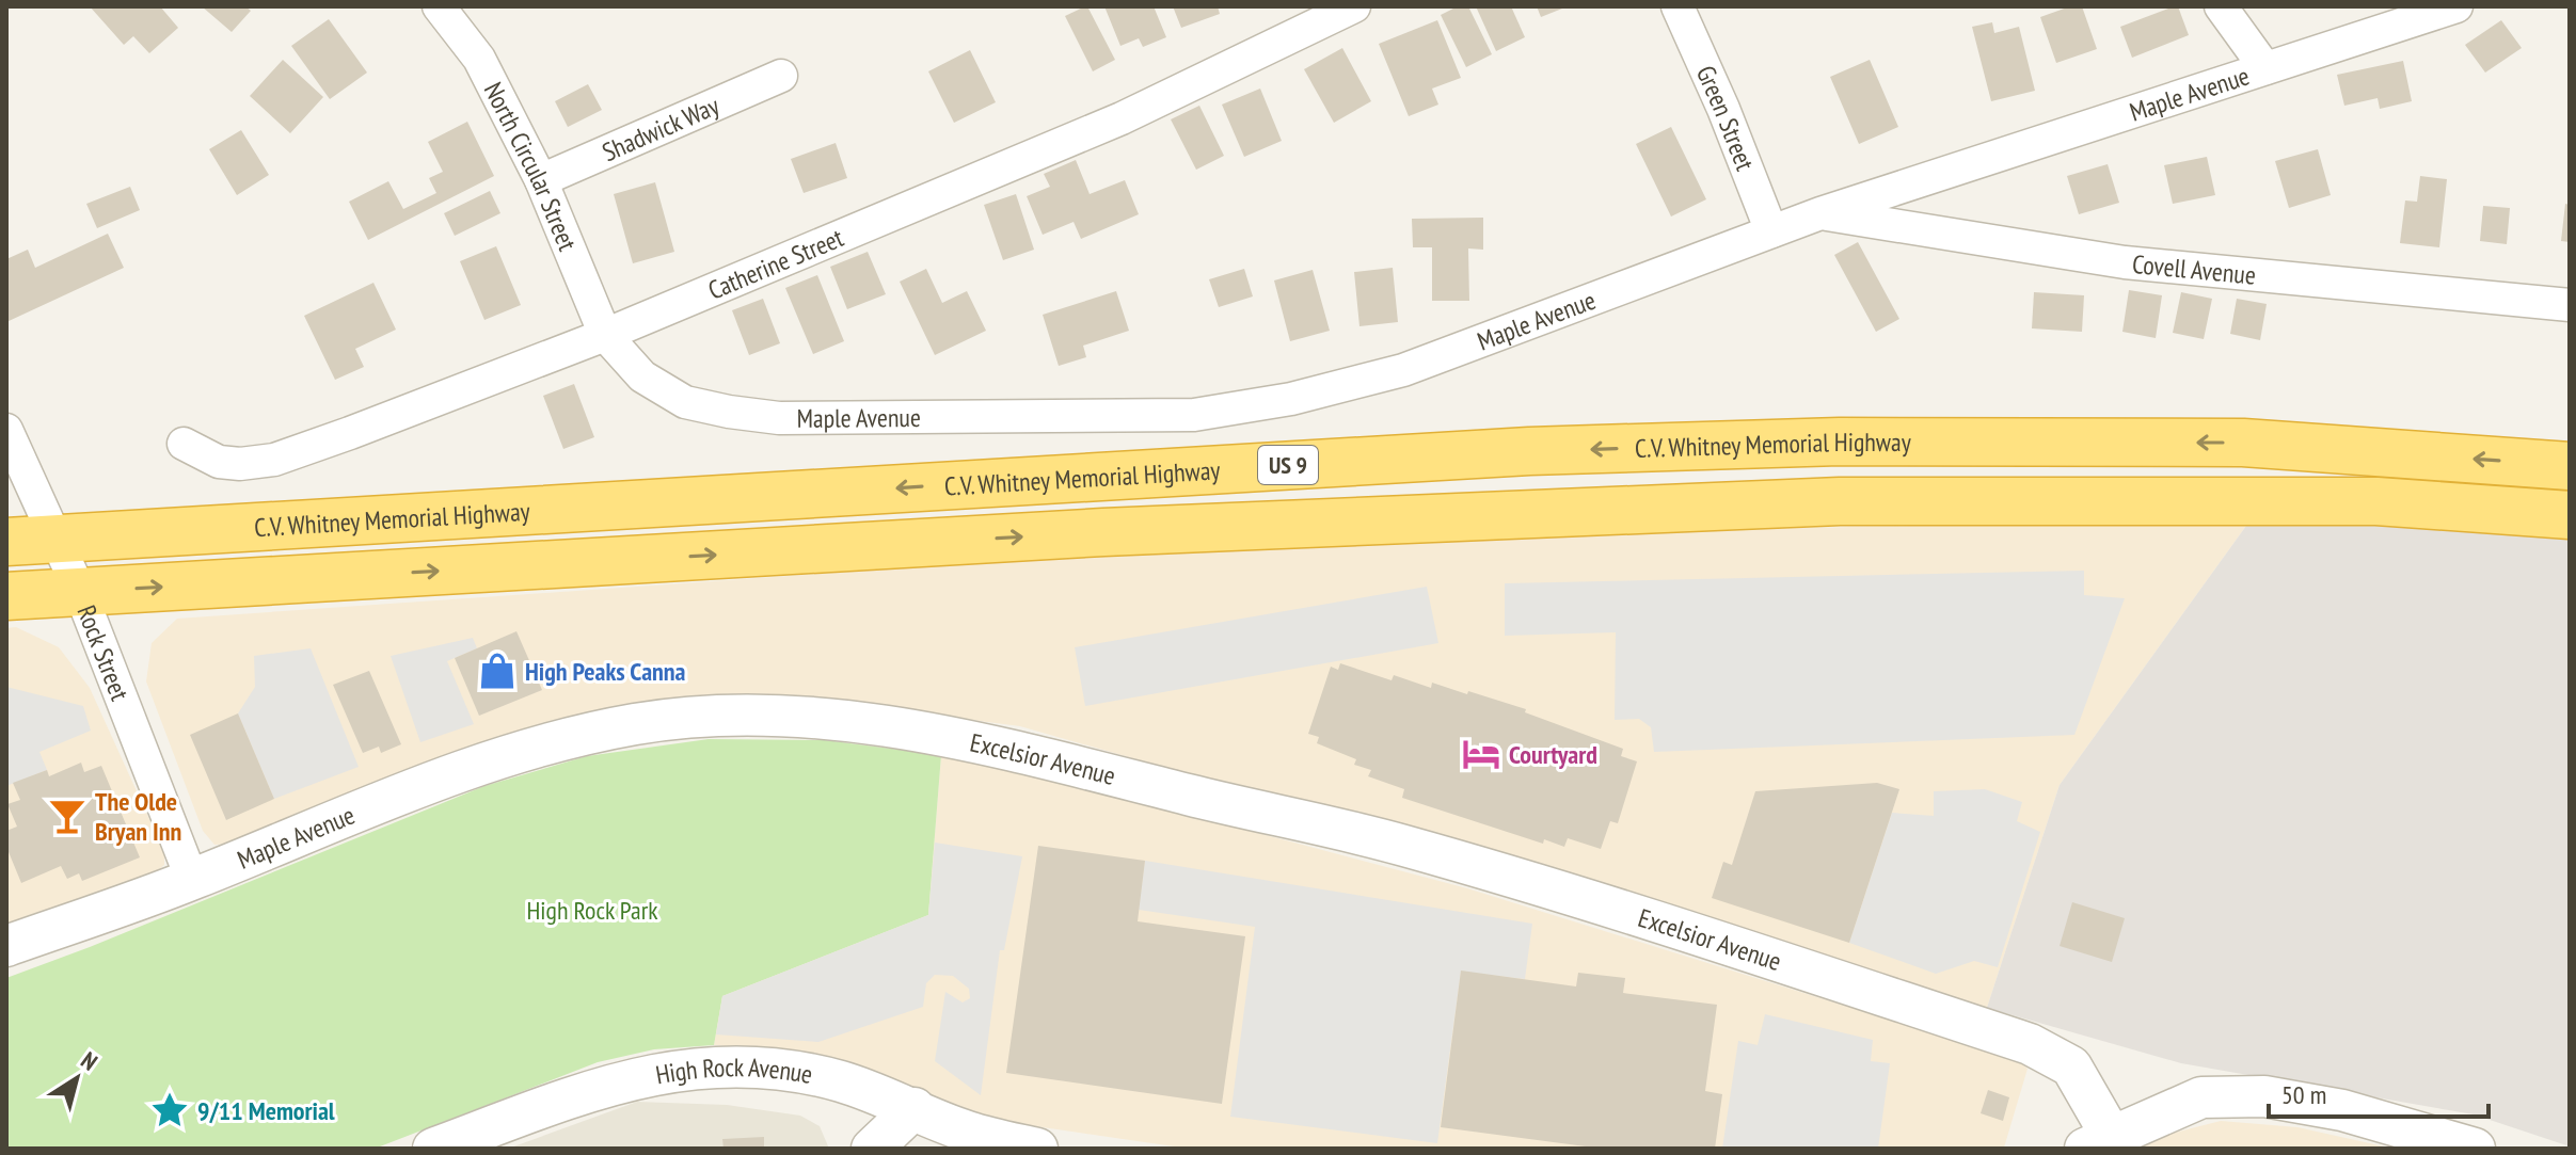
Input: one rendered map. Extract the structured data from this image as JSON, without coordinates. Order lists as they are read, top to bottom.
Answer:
{
  "streets": {
    "highway": ["C.V. Whitney Memorial Highway", "US 9"],
    "street": [
      "Maple Avenue",
      "Green Street",
      "Shadwick Way",
      "North Circular Street",
      "Catherine Street",
      "Covell Avenue",
      "Rock Street",
      "Excelsior Avenue",
      "High Rock Avenue"
    ]
  },
  "crossings": [
    ["Maple Avenue", "Green Street"],
    ["Maple Avenue", "North Circular Street"],
    ["Maple Avenue", "Catherine Street"],
    ["Maple Avenue", "Covell Avenue"],
    ["Maple Avenue", "Rock Street"],
    ["Maple Avenue", "Excelsior Avenue"],
    ["Shadwick Way", "North Circular Street"],
    ["North Circular Street", "Catherine Street"],
    ["C.V. Whitney Memorial Highway", "Rock Street"]
  ],
  "parks": ["High Rock Park"],
  "places": {
    "shop": ["High Peaks Canna"],
    "hotel": ["Courtyard"],
    "bar": ["The Olde Bryan Inn"],
    "place": ["9/11 Memorial"]
  },
  "scale_bar": "50 m",
  "north": "top right"
}
